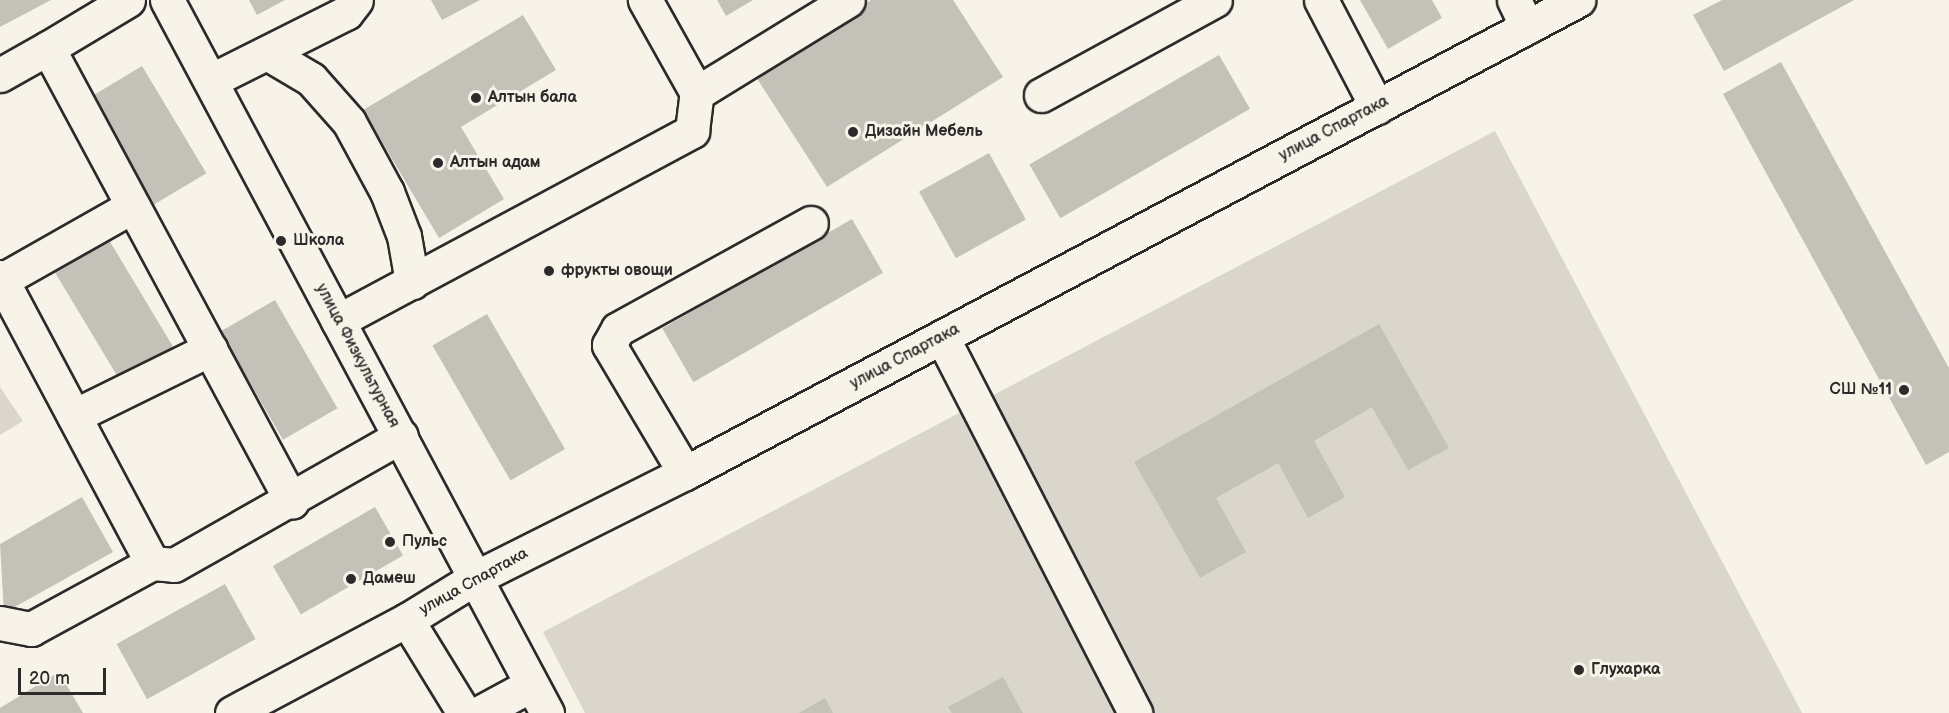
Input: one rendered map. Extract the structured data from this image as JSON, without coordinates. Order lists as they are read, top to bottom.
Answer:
{
  "streets": {
    "street": ["улица Спартака", "улица Физкультурная"]
  },
  "crossings": [
    ["улица Спартака", "улица Физкультурная"]
  ],
  "places": [
    "Алтын бала",
    "Дизайн Мебель",
    "Алтын адам",
    "Школа",
    "фрукты овощи",
    "СШ №11",
    "Пульс",
    "Дамеш",
    "Глухарка"
  ],
  "scale_bar": "20 m"
}
